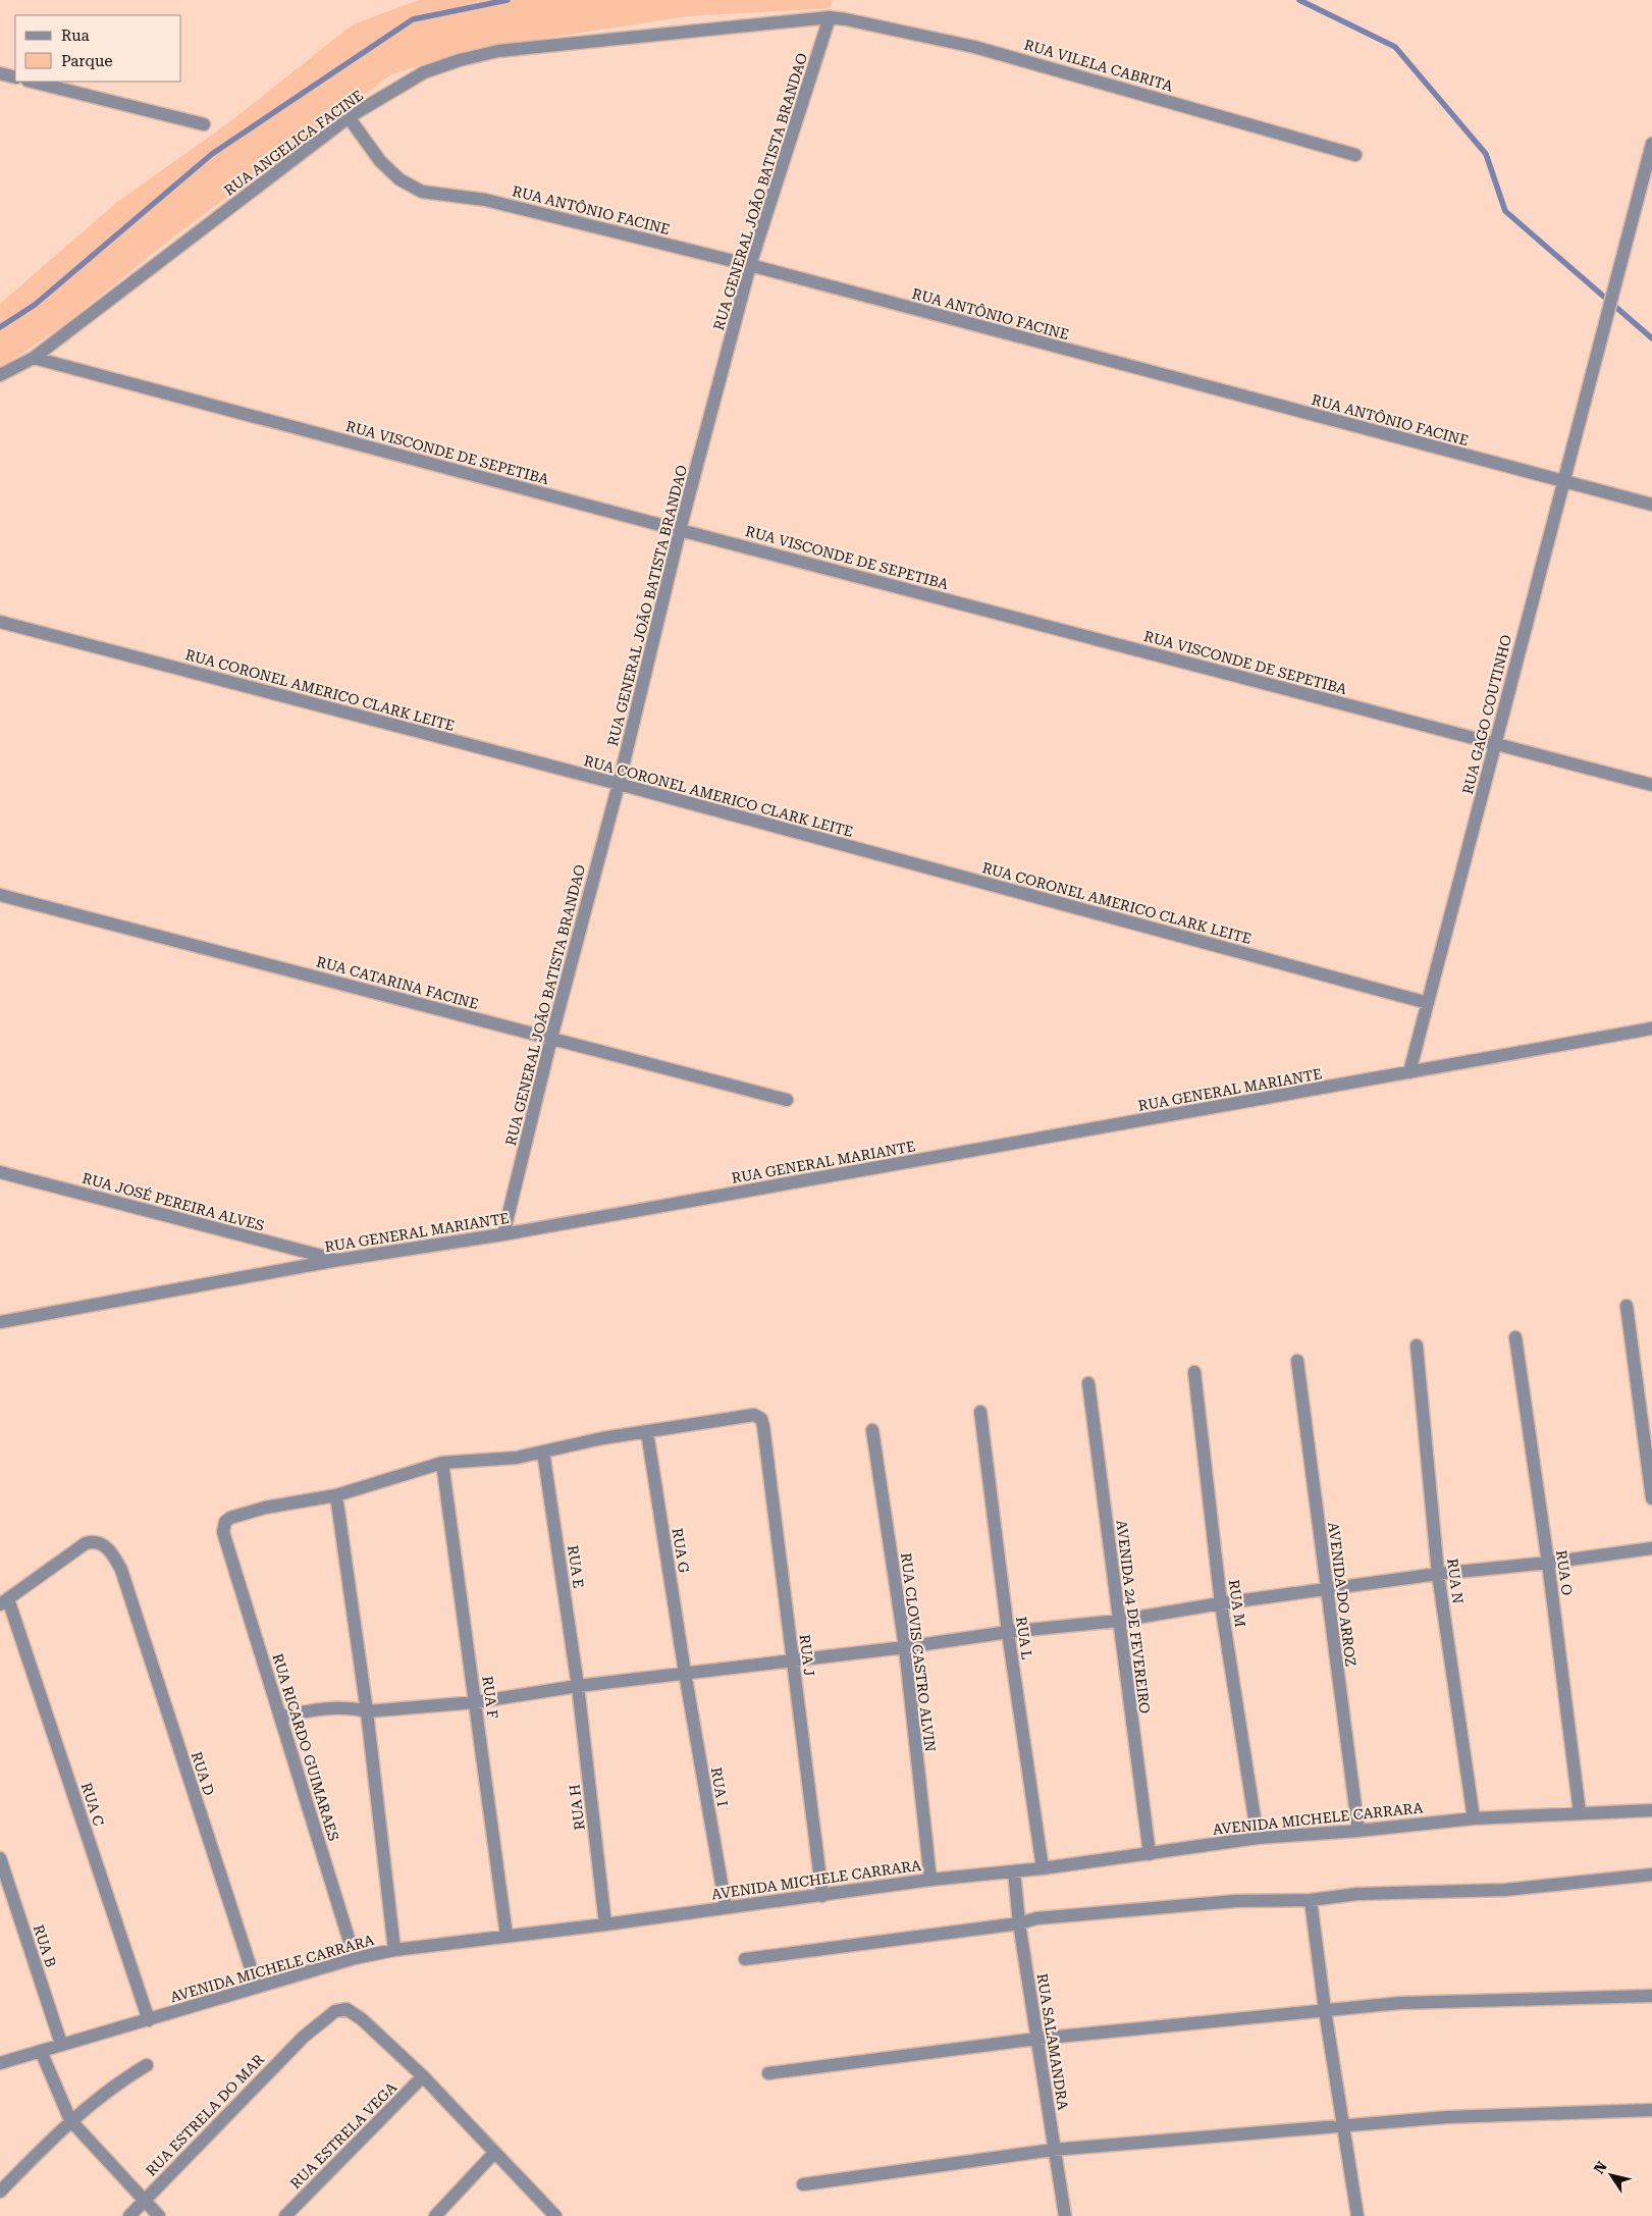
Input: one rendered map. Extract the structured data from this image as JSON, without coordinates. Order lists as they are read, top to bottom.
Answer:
{
  "streets": {
    "street": [
      "RUA VILELA CABRITA",
      "RUA ANGELICA FACINE",
      "RUA GENERAL JOÃO BATISTA BRANDAO",
      "RUA ANTÔNIO FACINE",
      "RUA VISCONDE DE SEPETIBA",
      "RUA CORONEL AMERICO CLARK LEITE",
      "RUA GAGO COUTINHO",
      "RUA CATARINA FACINE",
      "RUA GENERAL MARIANTE",
      "RUA JOSÉ PEREIRA ALVES",
      "RUA G",
      "RUA E",
      "RUA O",
      "RUA N",
      "AVENIDA DO ARROZ",
      "RUA M",
      "AVENIDA 24 DE FEVEREIRO",
      "RUA L",
      "RUA CLOVIS CASTRO ALVIN",
      "RUA J",
      "RUA F",
      "RUA RICARDO GUIMARAES",
      "RUA D",
      "RUA I",
      "RUA C",
      "RUA H",
      "AVENIDA MICHELE CARRARA",
      "RUA B",
      "RUA SALAMANDRA",
      "RUA ESTRELA DO MAR",
      "RUA ESTRELA VEGA"
    ]
  },
  "crossings": [
    ["RUA VILELA CABRITA", "RUA ANGELICA FACINE"],
    ["RUA VILELA CABRITA", "RUA GENERAL JOÃO BATISTA BRANDAO"],
    ["RUA ANGELICA FACINE", "RUA GENERAL JOÃO BATISTA BRANDAO"],
    ["RUA ANGELICA FACINE", "RUA ANTÔNIO FACINE"],
    ["RUA ANGELICA FACINE", "RUA VISCONDE DE SEPETIBA"],
    ["RUA GENERAL JOÃO BATISTA BRANDAO", "RUA ANTÔNIO FACINE"],
    ["RUA GENERAL JOÃO BATISTA BRANDAO", "RUA VISCONDE DE SEPETIBA"],
    ["RUA GENERAL JOÃO BATISTA BRANDAO", "RUA CORONEL AMERICO CLARK LEITE"],
    ["RUA GENERAL JOÃO BATISTA BRANDAO", "RUA CATARINA FACINE"],
    ["RUA GENERAL JOÃO BATISTA BRANDAO", "RUA GENERAL MARIANTE"],
    ["RUA ANTÔNIO FACINE", "RUA GAGO COUTINHO"],
    ["RUA VISCONDE DE SEPETIBA", "RUA GAGO COUTINHO"],
    ["RUA CORONEL AMERICO CLARK LEITE", "RUA GAGO COUTINHO"],
    ["RUA GAGO COUTINHO", "RUA GENERAL MARIANTE"],
    ["RUA GENERAL MARIANTE", "RUA JOSÉ PEREIRA ALVES"],
    ["RUA G", "RUA J"],
    ["RUA G", "RUA I"],
    ["RUA E", "RUA H"],
    ["RUA O", "AVENIDA MICHELE CARRARA"],
    ["RUA N", "AVENIDA MICHELE CARRARA"],
    ["AVENIDA DO ARROZ", "AVENIDA MICHELE CARRARA"],
    ["RUA M", "AVENIDA MICHELE CARRARA"],
    ["AVENIDA 24 DE FEVEREIRO", "AVENIDA MICHELE CARRARA"],
    ["RUA L", "AVENIDA MICHELE CARRARA"],
    ["RUA CLOVIS CASTRO ALVIN", "AVENIDA MICHELE CARRARA"],
    ["RUA J", "AVENIDA MICHELE CARRARA"],
    ["RUA F", "AVENIDA MICHELE CARRARA"],
    ["RUA RICARDO GUIMARAES", "AVENIDA MICHELE CARRARA"],
    ["RUA D", "RUA C"],
    ["RUA D", "AVENIDA MICHELE CARRARA"],
    ["RUA I", "AVENIDA MICHELE CARRARA"],
    ["RUA C", "AVENIDA MICHELE CARRARA"],
    ["RUA H", "AVENIDA MICHELE CARRARA"],
    ["AVENIDA MICHELE CARRARA", "RUA B"],
    ["AVENIDA MICHELE CARRARA", "RUA SALAMANDRA"],
    ["RUA ESTRELA DO MAR", "RUA ESTRELA VEGA"]
  ],
  "legend": ["Rua", "Parque"],
  "north": "top left"
}
